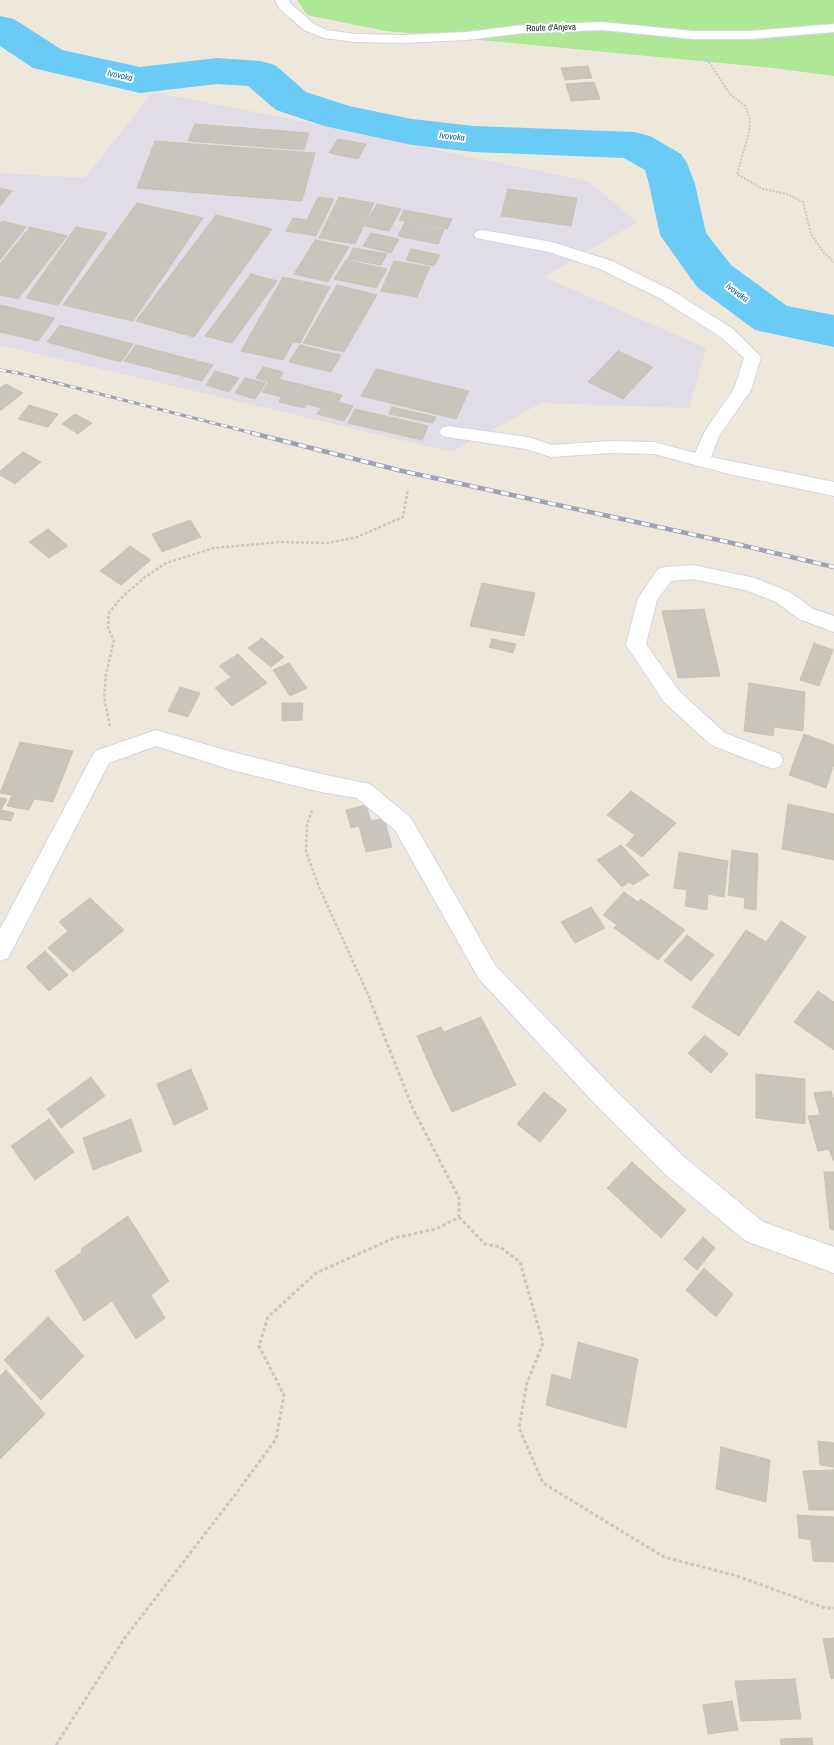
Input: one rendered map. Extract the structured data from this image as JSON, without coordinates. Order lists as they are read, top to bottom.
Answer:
{
  "streets": {
    "street": ["Route d'Anjeva"]
  },
  "water": ["Ivovoka"]
}
